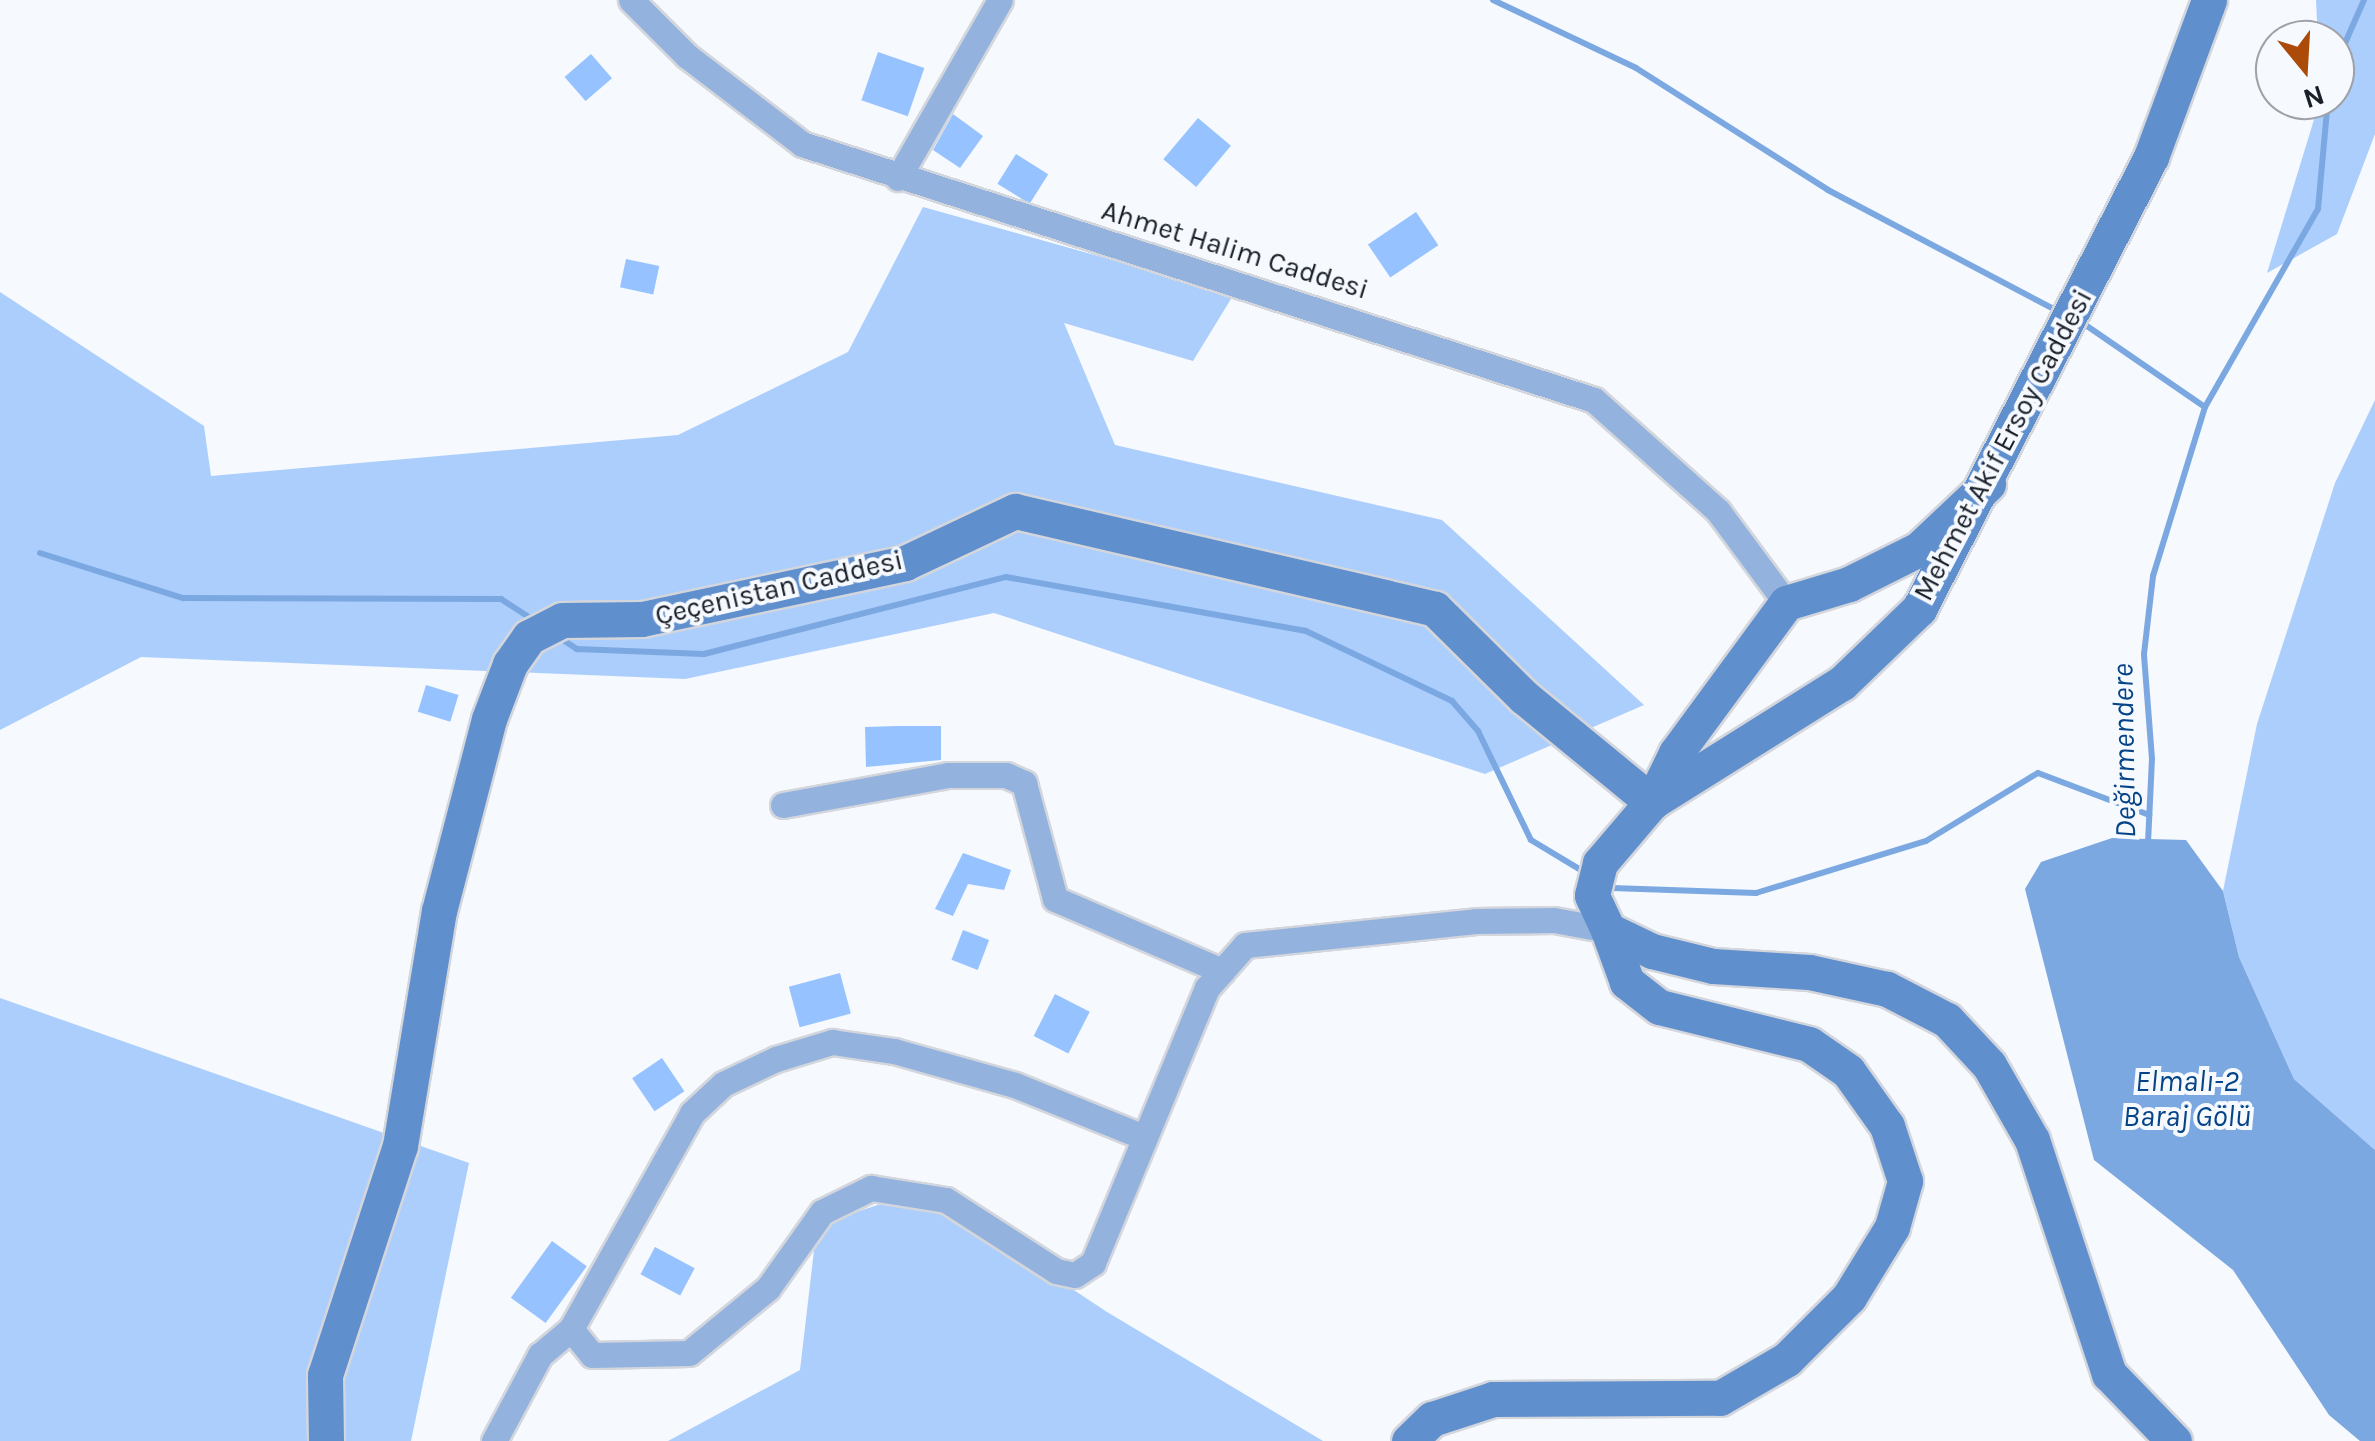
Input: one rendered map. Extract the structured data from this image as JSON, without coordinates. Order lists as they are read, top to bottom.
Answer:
{
  "streets": {
    "street": ["Ahmet Halim Caddesi", "Mehmet Akif Ersoy Caddesi", "Çeçenistan Caddesi"]
  },
  "crossings": [
    ["Mehmet Akif Ersoy Caddesi", "Çeçenistan Caddesi"]
  ],
  "water": ["Değirmendere", "Elmalı-2 Baraj Gölü"],
  "north": "bottom"
}
